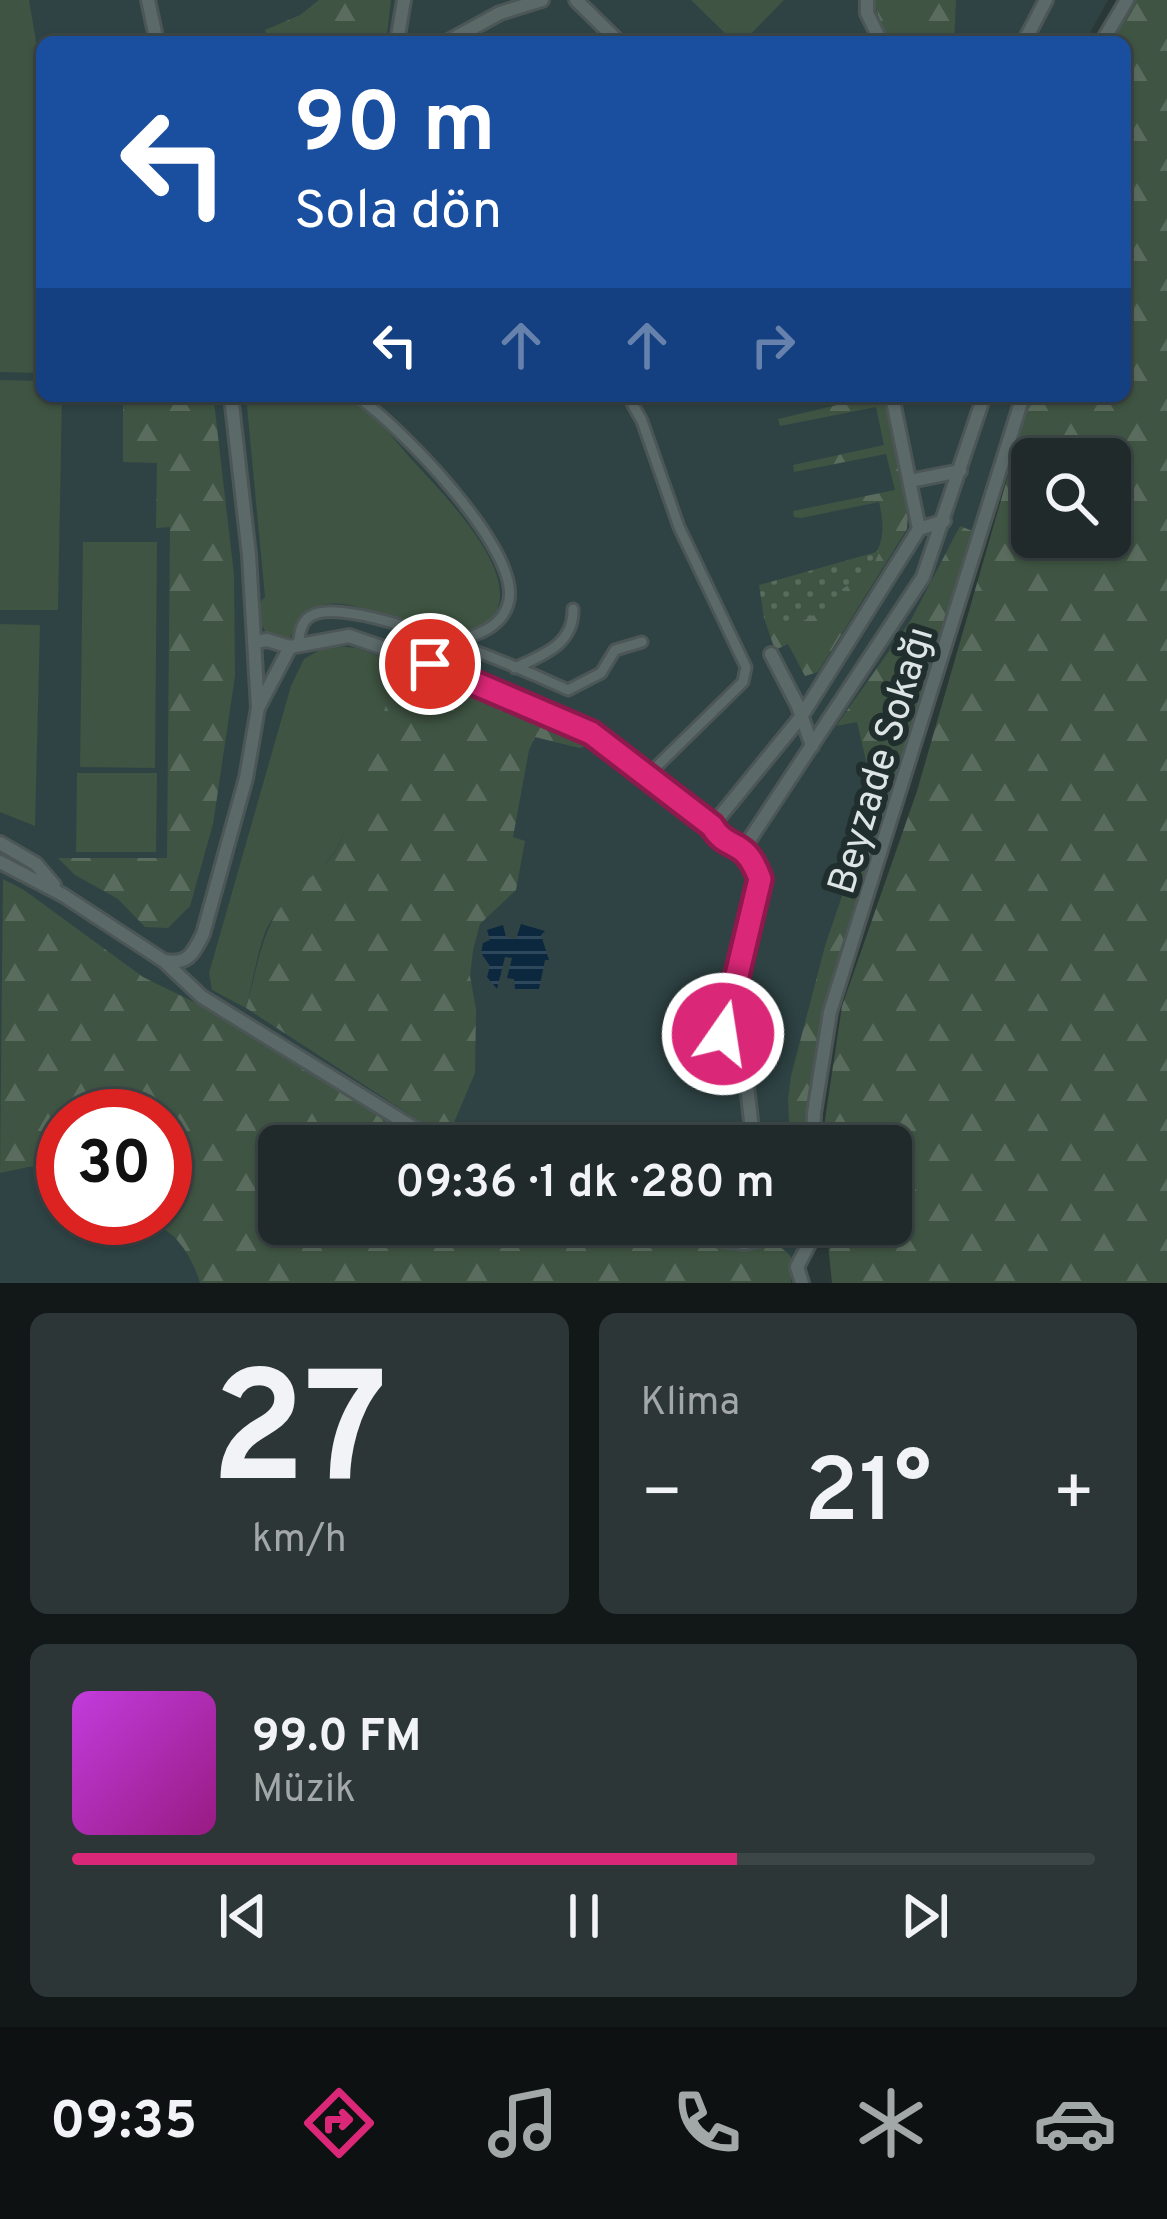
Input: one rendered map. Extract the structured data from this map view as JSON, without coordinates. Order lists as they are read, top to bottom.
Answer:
{
  "streets": {
    "street": ["Beyzade Sokağı"]
  },
  "page": {
    "turn": ["90 m", "Sola dön"],
    "limit": "30",
    "trip": "09:36 · 1 dk · 280 m",
    "tile": [
      ["27", "km/h"],
      "Klima"
    ],
    "heat": ["−", "21°", "+"],
    "song": ["99.0 FM", "Müzik"],
    "tabs": "09:35"
  }
}
